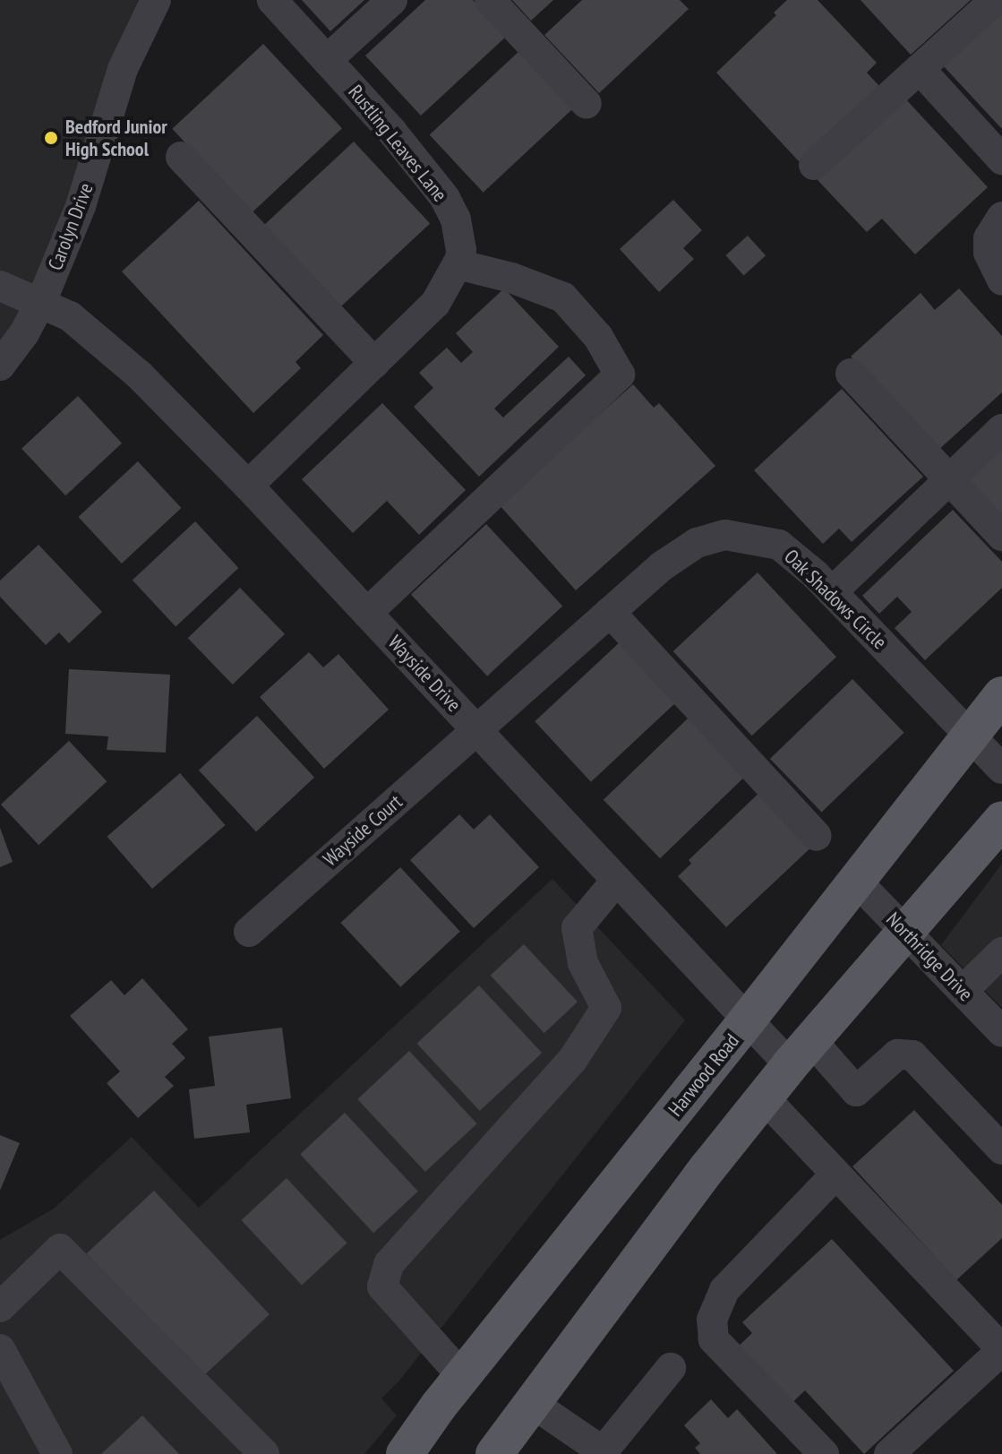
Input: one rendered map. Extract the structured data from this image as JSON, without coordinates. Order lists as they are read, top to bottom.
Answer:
{
  "streets": {
    "main road": ["Harwood Road"],
    "street": [
      "Rustling Leaves Lane",
      "Carolyn Drive",
      "Oak Shadows Circle",
      "Wayside Drive",
      "Wayside Court",
      "Northridge Drive"
    ]
  },
  "crossings": [
    ["Rustling Leaves Lane", "Wayside Drive"],
    ["Carolyn Drive", "Wayside Drive"],
    ["Oak Shadows Circle", "Wayside Drive"],
    ["Oak Shadows Circle", "Wayside Court"],
    ["Oak Shadows Circle", "Harwood Road"],
    ["Wayside Drive", "Wayside Court"],
    ["Wayside Drive", "Harwood Road"],
    ["Northridge Drive", "Harwood Road"]
  ],
  "places": ["Bedford Junior High School"]
}
